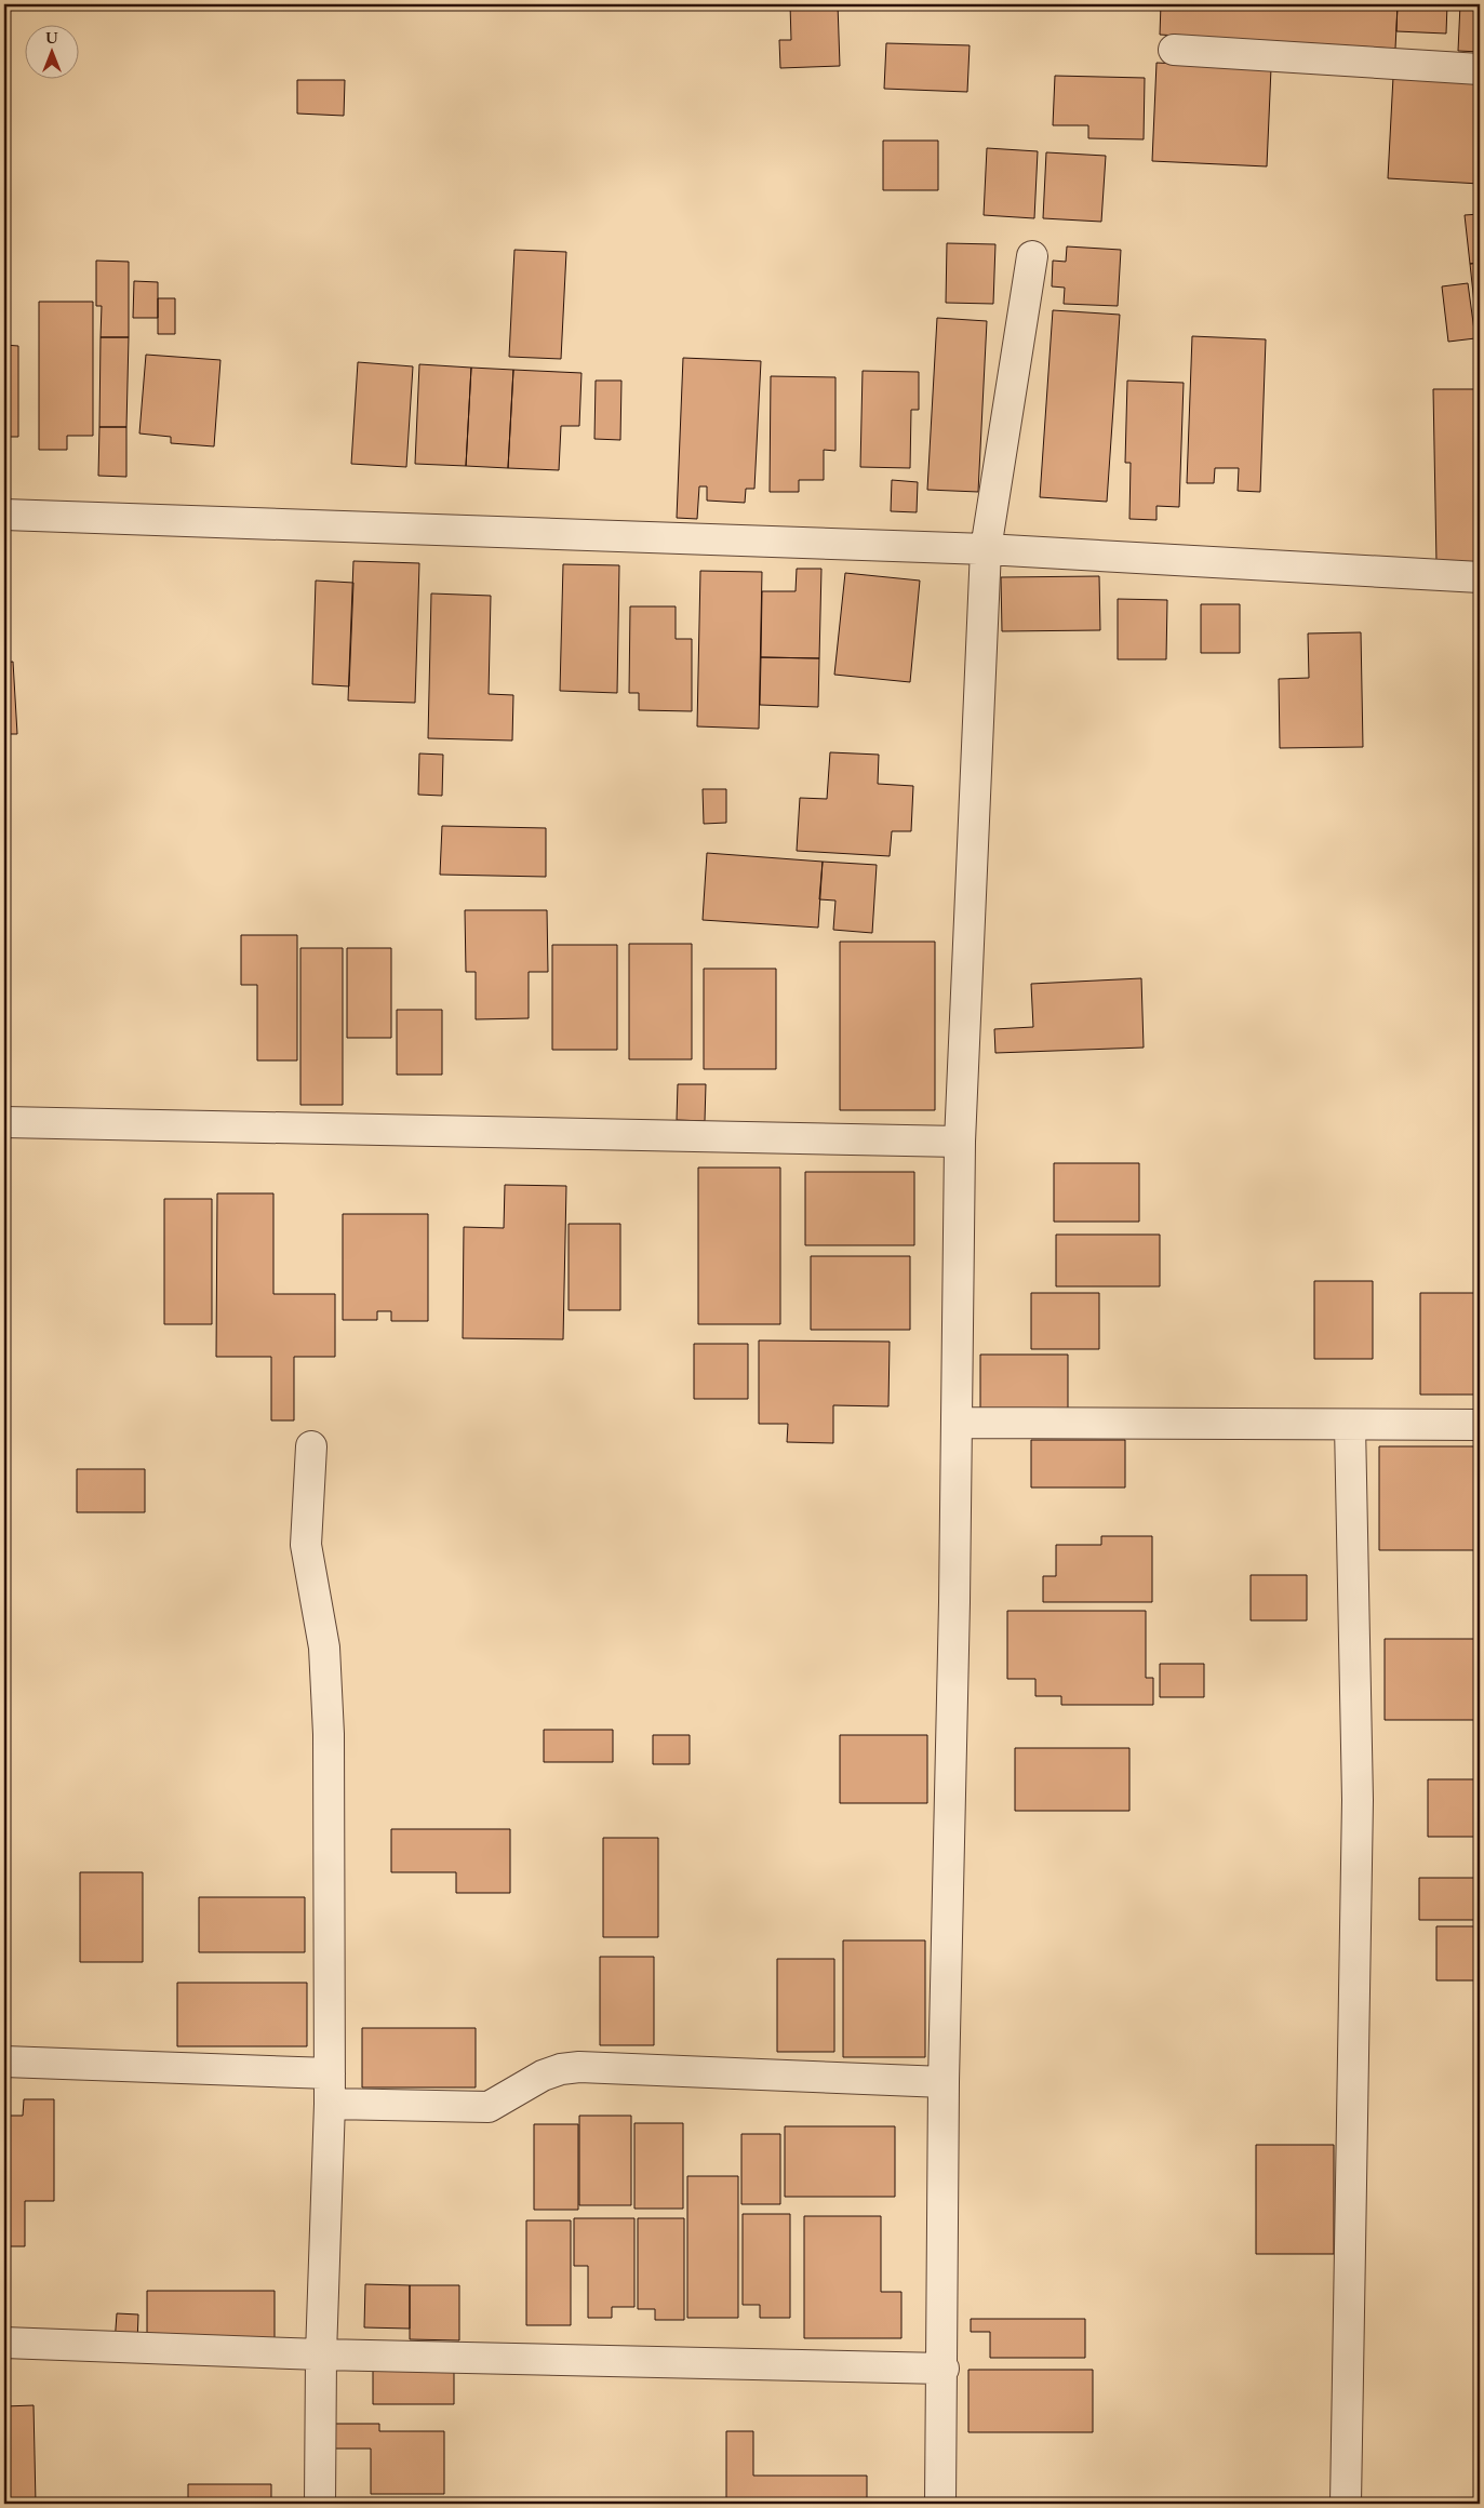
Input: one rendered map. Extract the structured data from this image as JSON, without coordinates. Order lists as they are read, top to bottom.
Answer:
{
  "north": "top"
}
